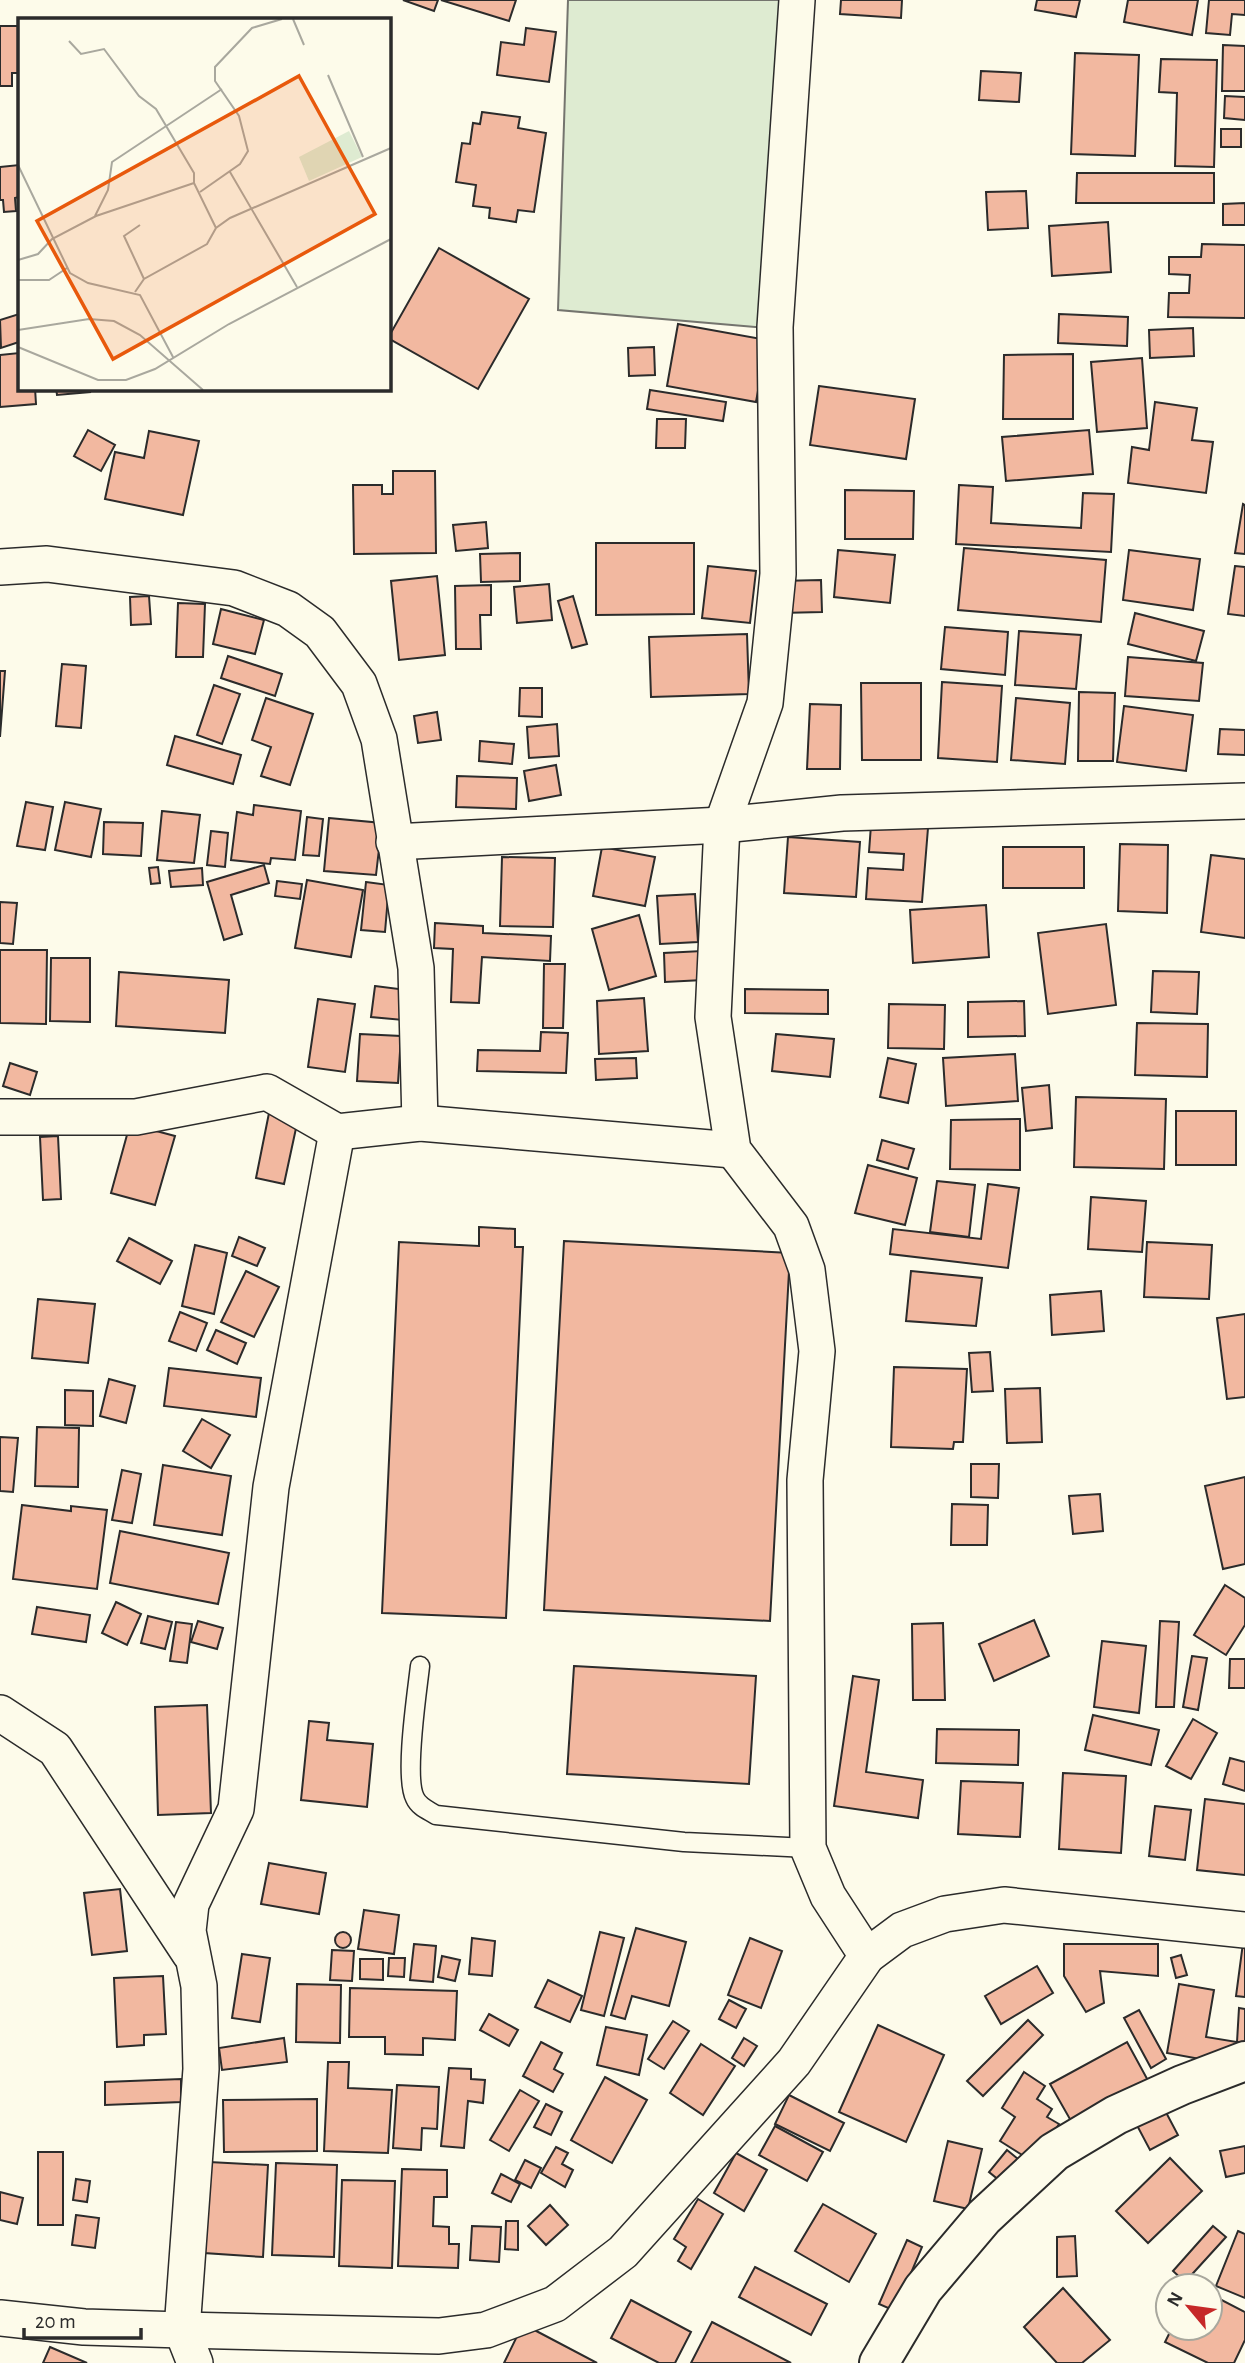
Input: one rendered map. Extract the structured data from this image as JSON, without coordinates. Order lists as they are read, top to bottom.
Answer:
{
  "scale_bar": "20 m",
  "north": "top left"
}
